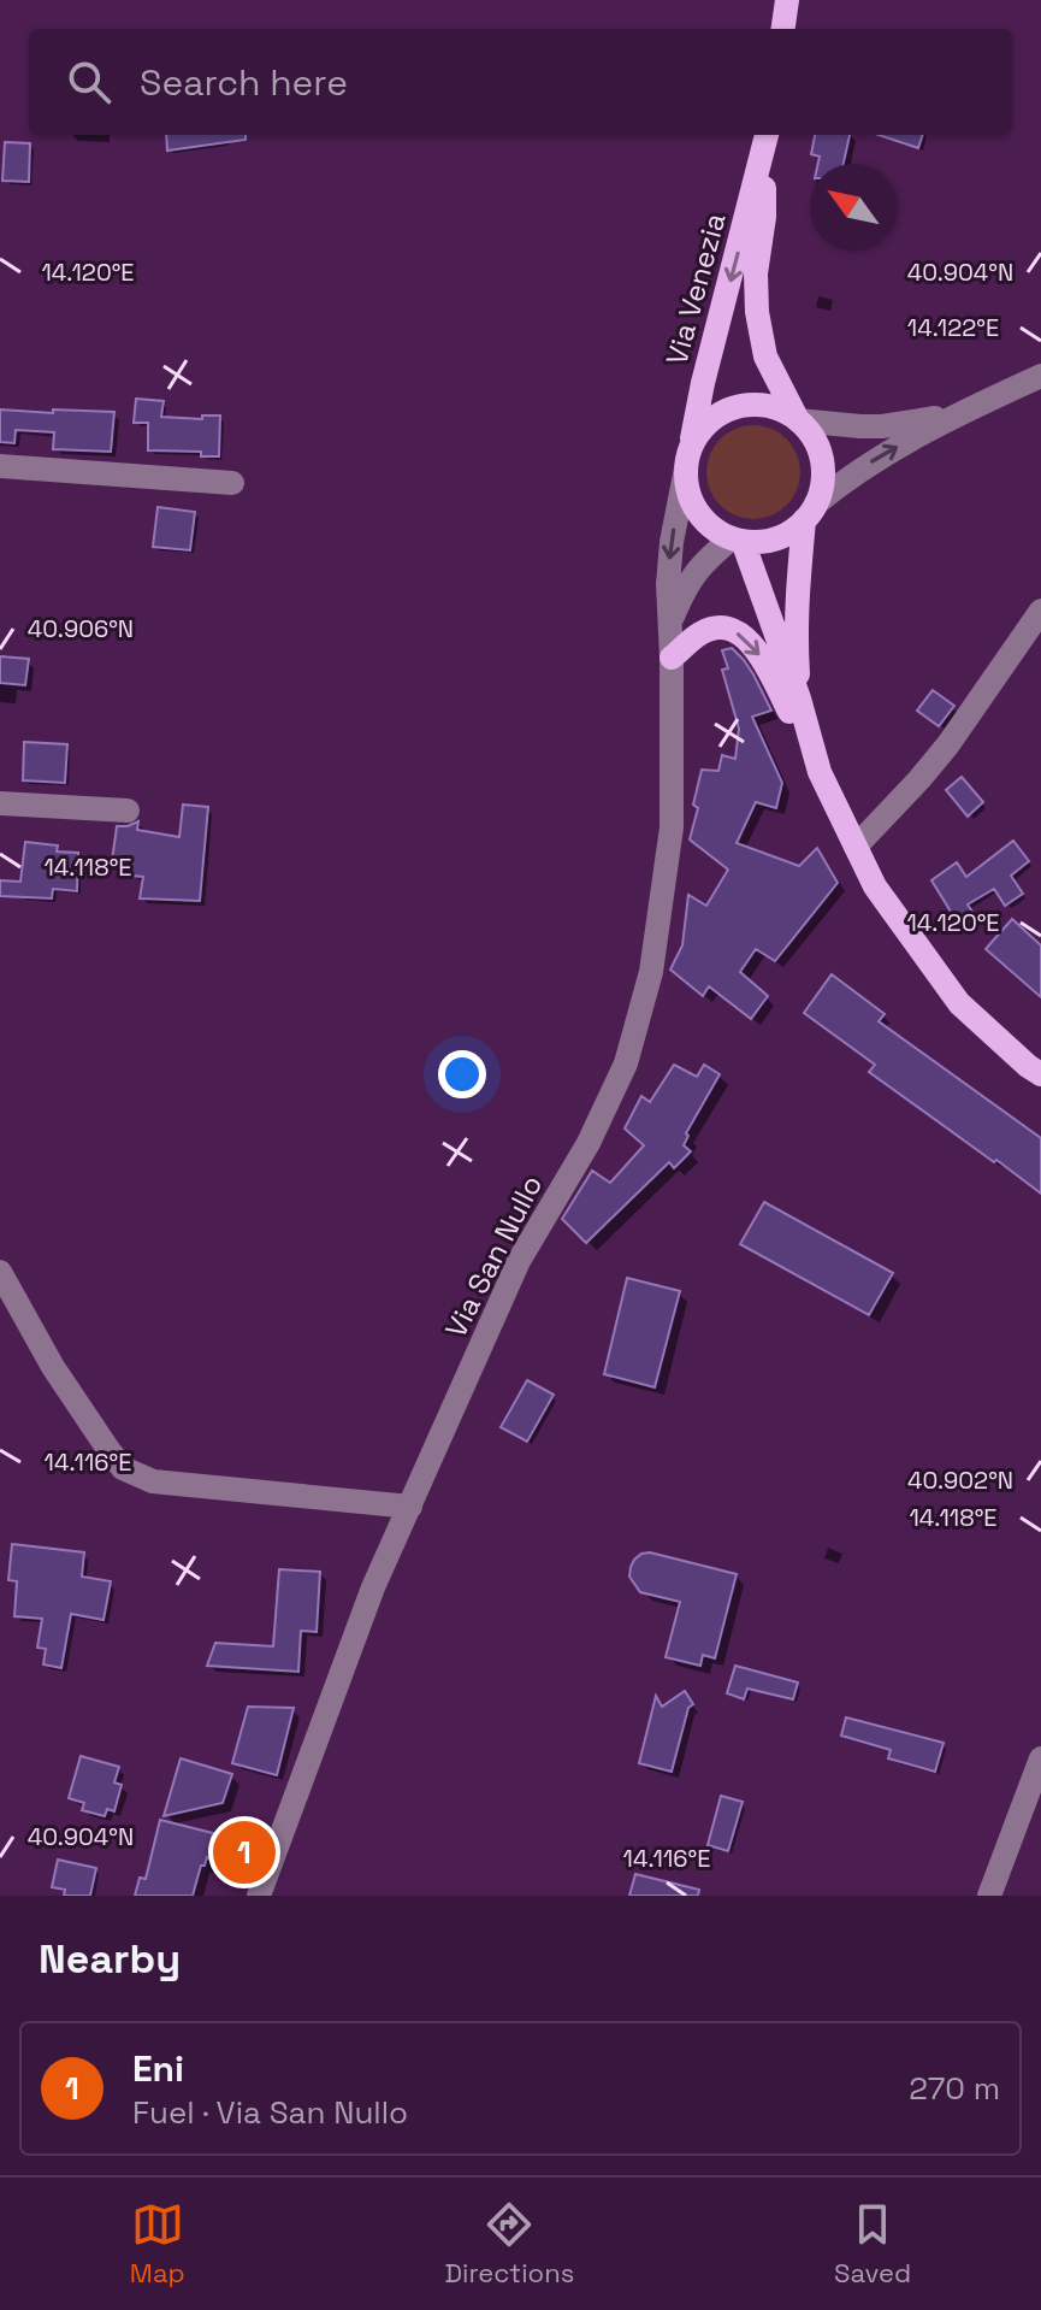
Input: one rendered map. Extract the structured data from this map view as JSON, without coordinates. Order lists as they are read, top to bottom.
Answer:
{
  "streets": {
    "main road": ["Via Venezia"],
    "street": ["Via San Nullo"]
  },
  "crossings": [
    ["Via Venezia", "Via San Nullo"]
  ],
  "north": "top left",
  "page": {
    "search": "Search here",
    "pins": "1",
    "heading": "Nearby",
    "list": [
      {
        "mark": "1",
        "name": "Eni",
        "note": "Fuel · Via San Nullo",
        "value": "270 m"
      }
    ],
    "nav": ["Map", "Directions", "Saved"]
  },
  "coordinates": [
    "14.120°E",
    "40.904°N",
    "14.122°E",
    "40.906°N",
    "14.118°E",
    "14.116°E",
    "40.902°N"
  ]
}
